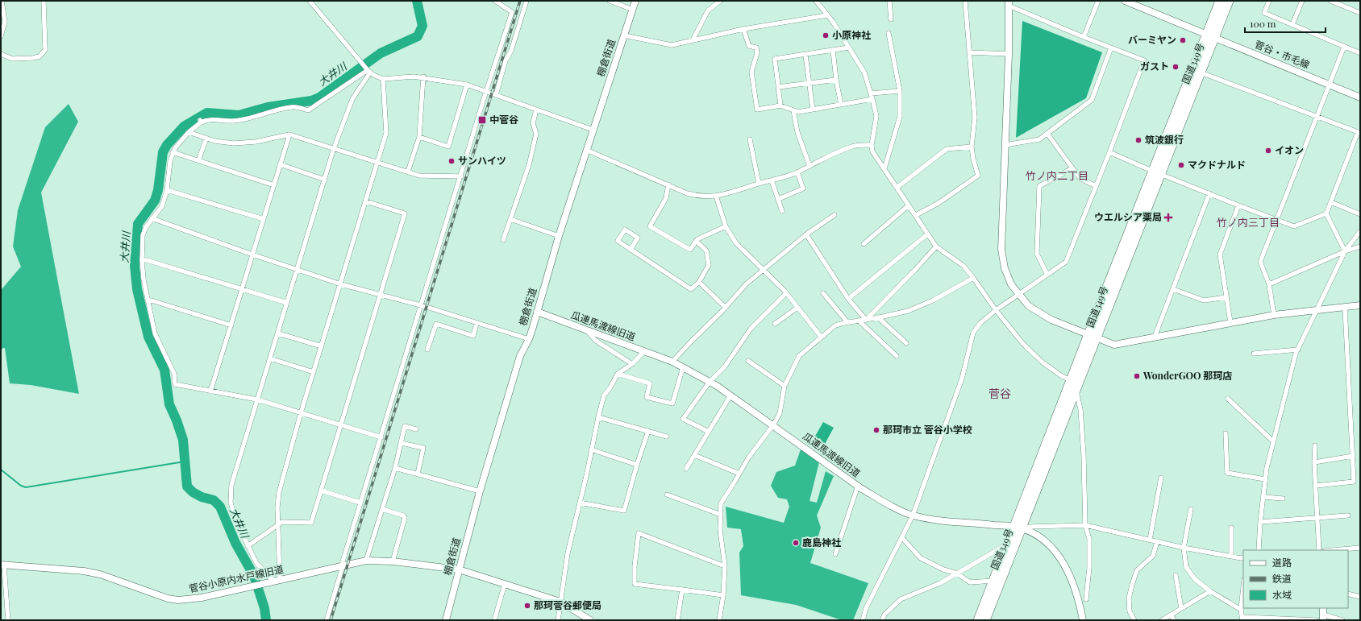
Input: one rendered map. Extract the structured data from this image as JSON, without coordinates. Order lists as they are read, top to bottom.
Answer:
{
  "streets": {
    "highway": ["国道349号"],
    "street": [
      "菅谷・市毛線",
      "棚倉街道",
      "瓜連馬渡線旧道",
      "菅谷小原内水戸線旧道"
    ]
  },
  "crossings": [
    ["菅谷・市毛線", "国道349号"],
    ["棚倉街道", "瓜連馬渡線旧道"],
    ["棚倉街道", "菅谷小原内水戸線旧道"],
    ["国道349号", "瓜連馬渡線旧道"]
  ],
  "districts": ["竹ノ内二丁目", "竹ノ内三丁目", "菅谷"],
  "water": ["大井川"],
  "places": {
    "other": [
      "小原神社",
      "バーミヤン",
      "ガスト",
      "筑波銀行",
      "イオン",
      "サンハイツ",
      "マクドナルド",
      "WonderGOO 那珂店",
      "那珂市立 菅谷小学校",
      "鹿島神社",
      "那珂菅谷郵便局"
    ],
    "transit": ["中菅谷"],
    "health": ["ウエルシア薬局"]
  },
  "legend": ["道路", "鉄道", "水域"],
  "scale_bar": "100 m"
}
